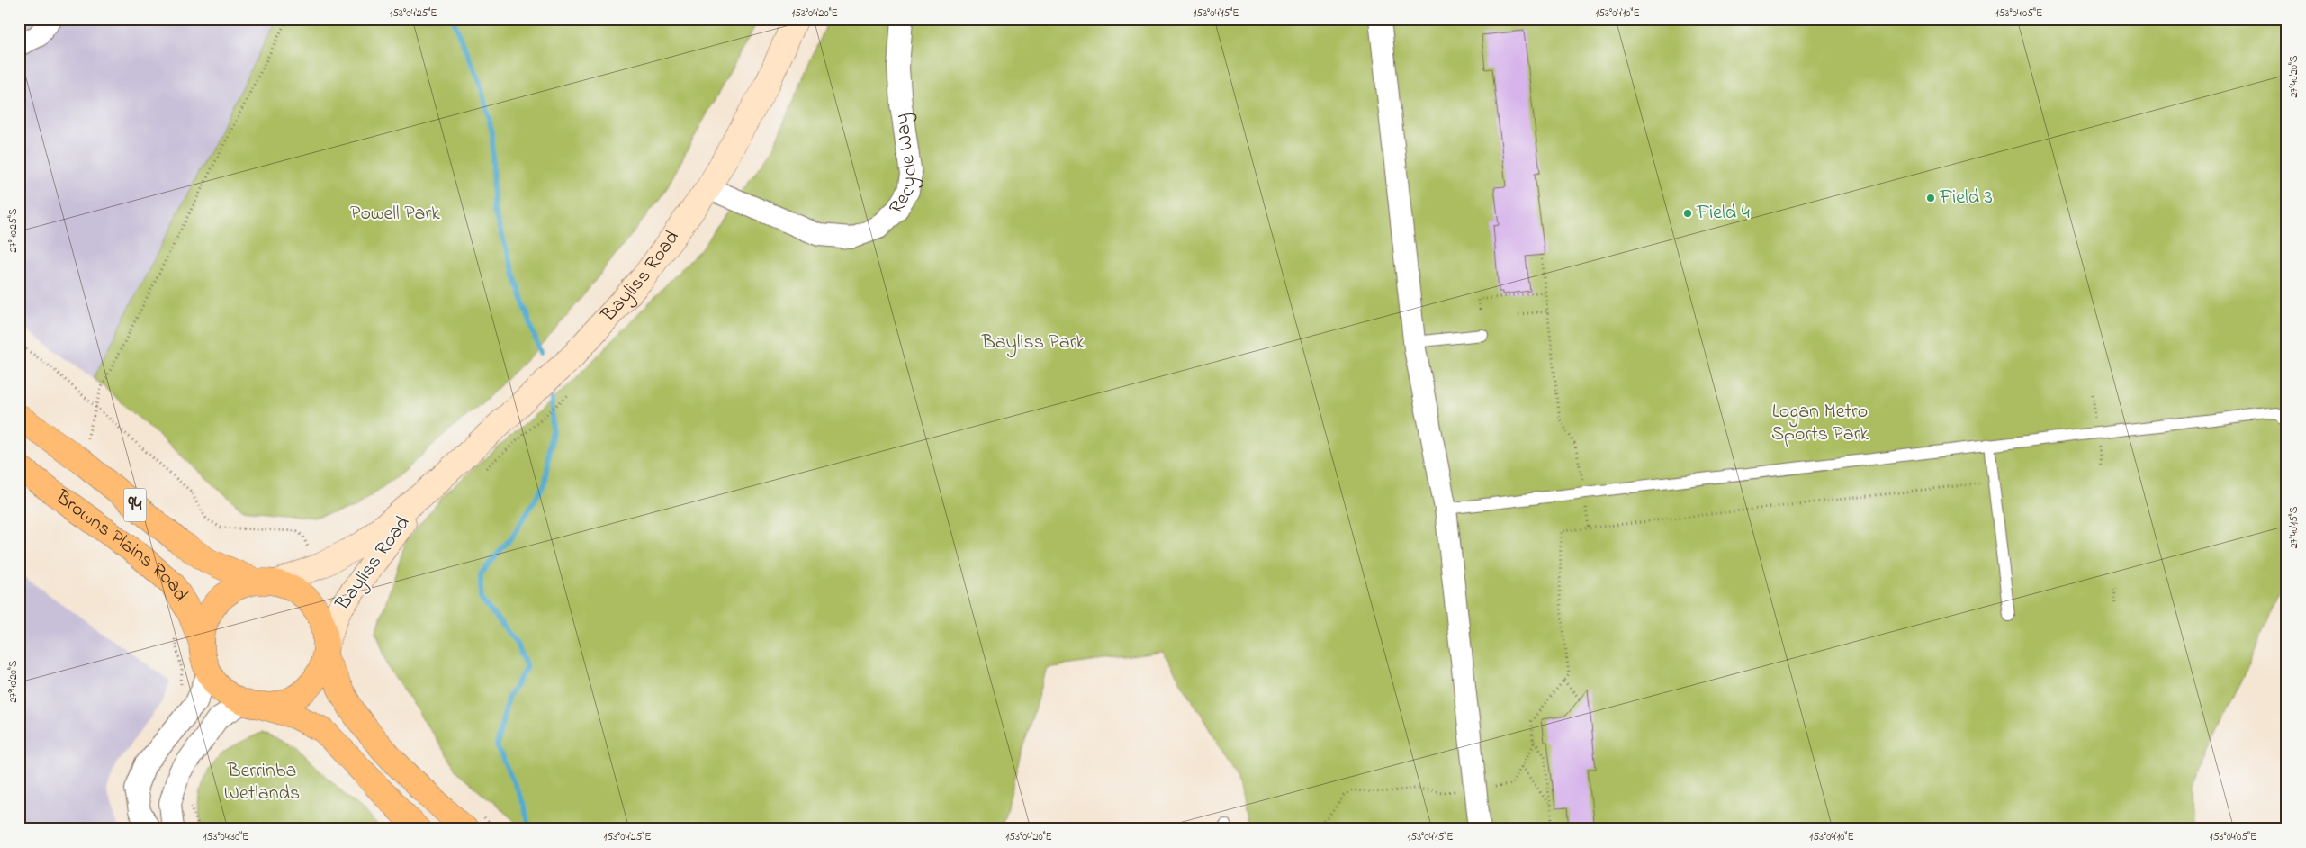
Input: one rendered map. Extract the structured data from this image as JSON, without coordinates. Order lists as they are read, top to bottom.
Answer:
{
  "streets": {
    "main road": ["94", "Browns Plains Road"],
    "street": ["Recycle Way", "Bayliss Road"]
  },
  "crossings": [
    ["Recycle Way", "Bayliss Road"],
    ["Bayliss Road", "94"],
    ["Bayliss Road", "Browns Plains Road"],
    ["94", "Browns Plains Road"]
  ],
  "parks": [
    "Powell Park",
    "Bayliss Park",
    "Logan Metro Sports Park",
    "Berrinba Wetlands"
  ],
  "places": ["Field 3", "Field 4"],
  "coordinates": [
    "153°04'25\"E",
    "153°04'20\"E",
    "153°04'15\"E",
    "153°04'10\"E",
    "153°04'05\"E",
    "27°40'20\"S",
    "27°40'25\"S",
    "27°40'15\"S",
    "153°04'30\"E"
  ]
}
